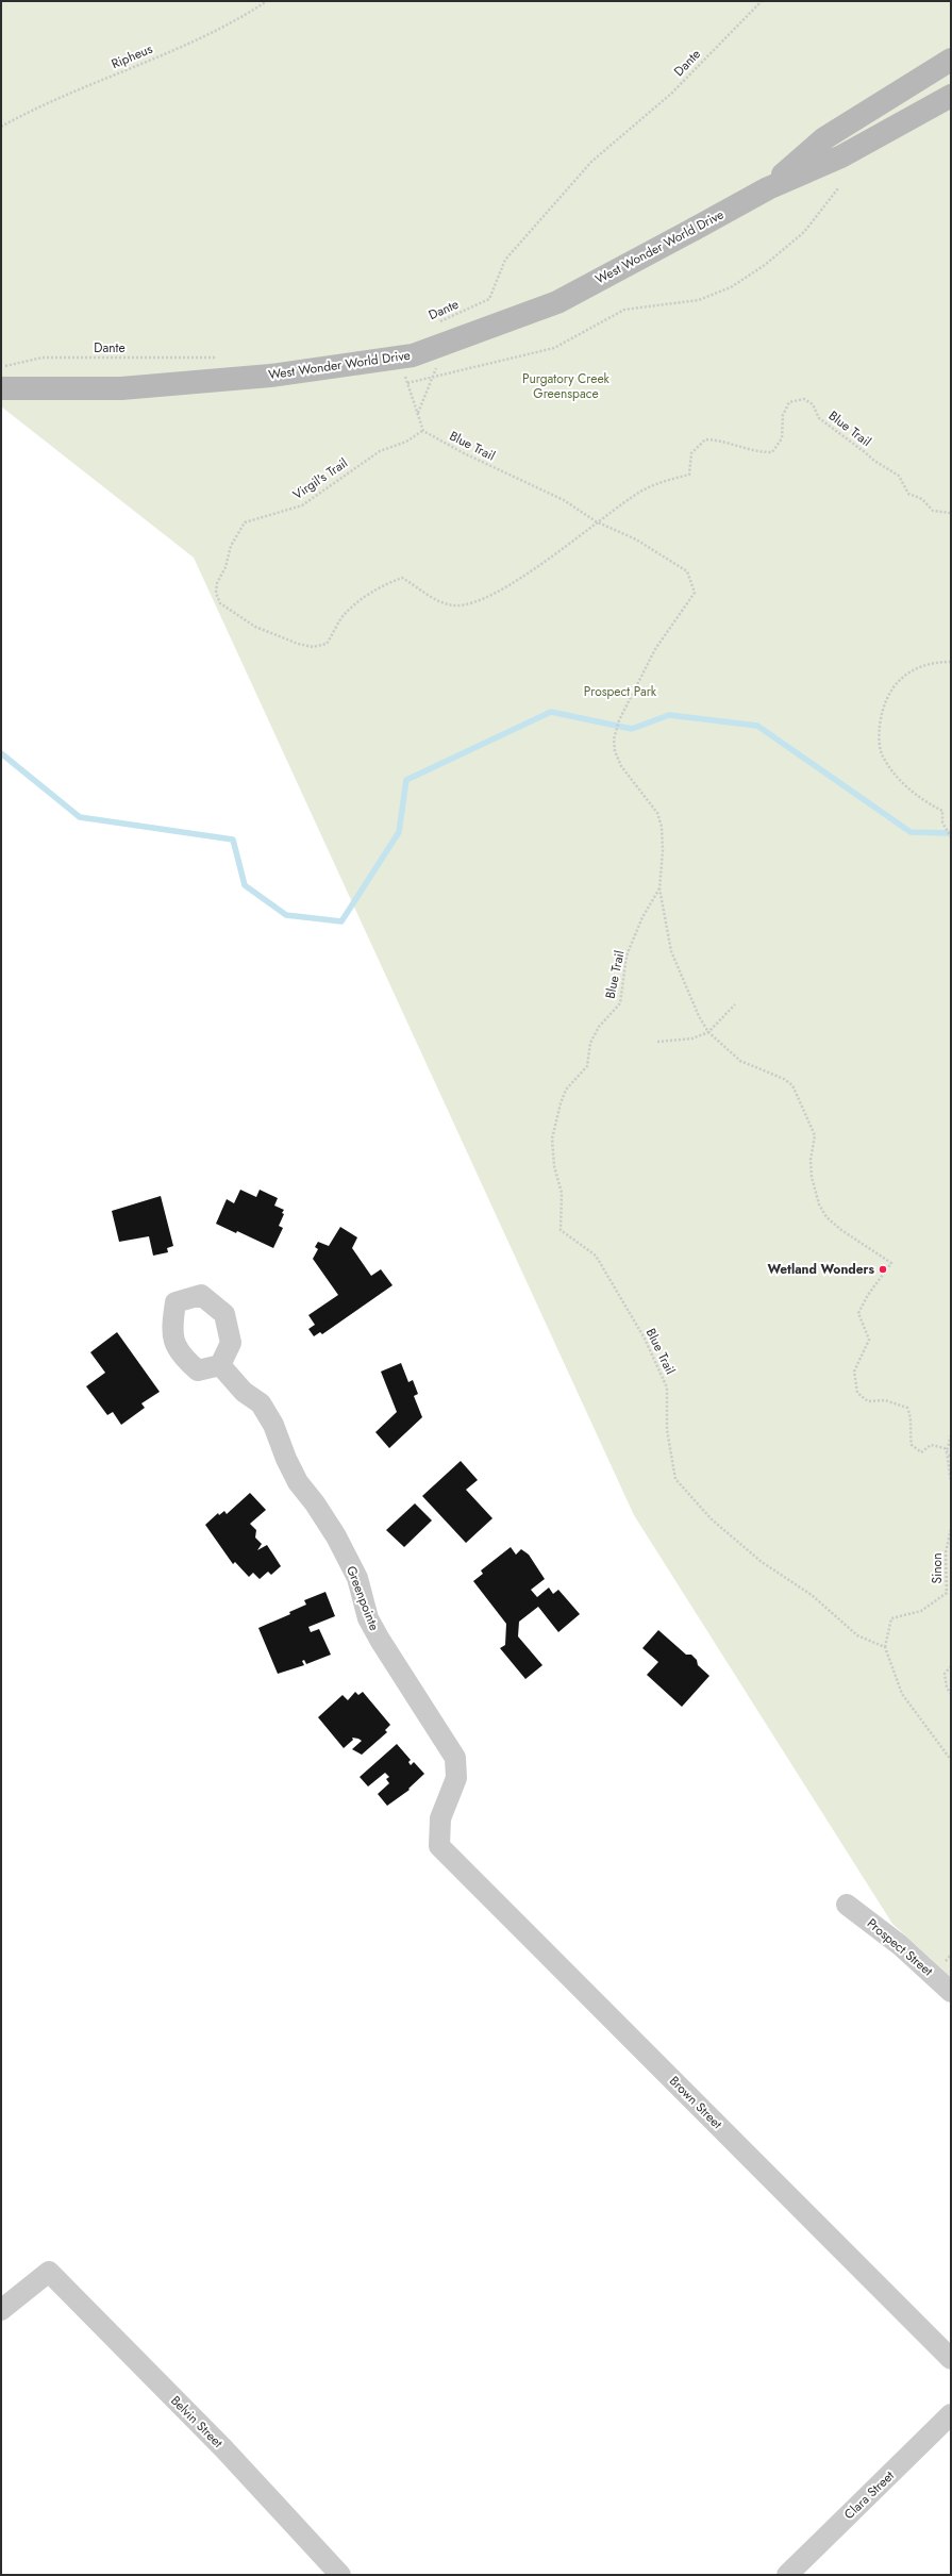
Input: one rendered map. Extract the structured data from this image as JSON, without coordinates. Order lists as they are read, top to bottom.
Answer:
{
  "streets": {
    "main road": ["West Wonder World Drive"],
    "street": [
      "Greenpointe",
      "Prospect Street",
      "Brown Street",
      "Belvin Street",
      "Clara Street"
    ],
    "path": [
      "Ripheus",
      "Dante",
      "Blue Trail",
      "Virgil's Trail",
      "Sinon"
    ]
  },
  "crossings": [
    ["Blue Trail", "Virgil's Trail"],
    ["Blue Trail", "Sinon"],
    ["Greenpointe", "Brown Street"]
  ],
  "parks": ["Purgatory Creek Greenspace", "Prospect Park"],
  "places": ["Wetland Wonders"]
}
